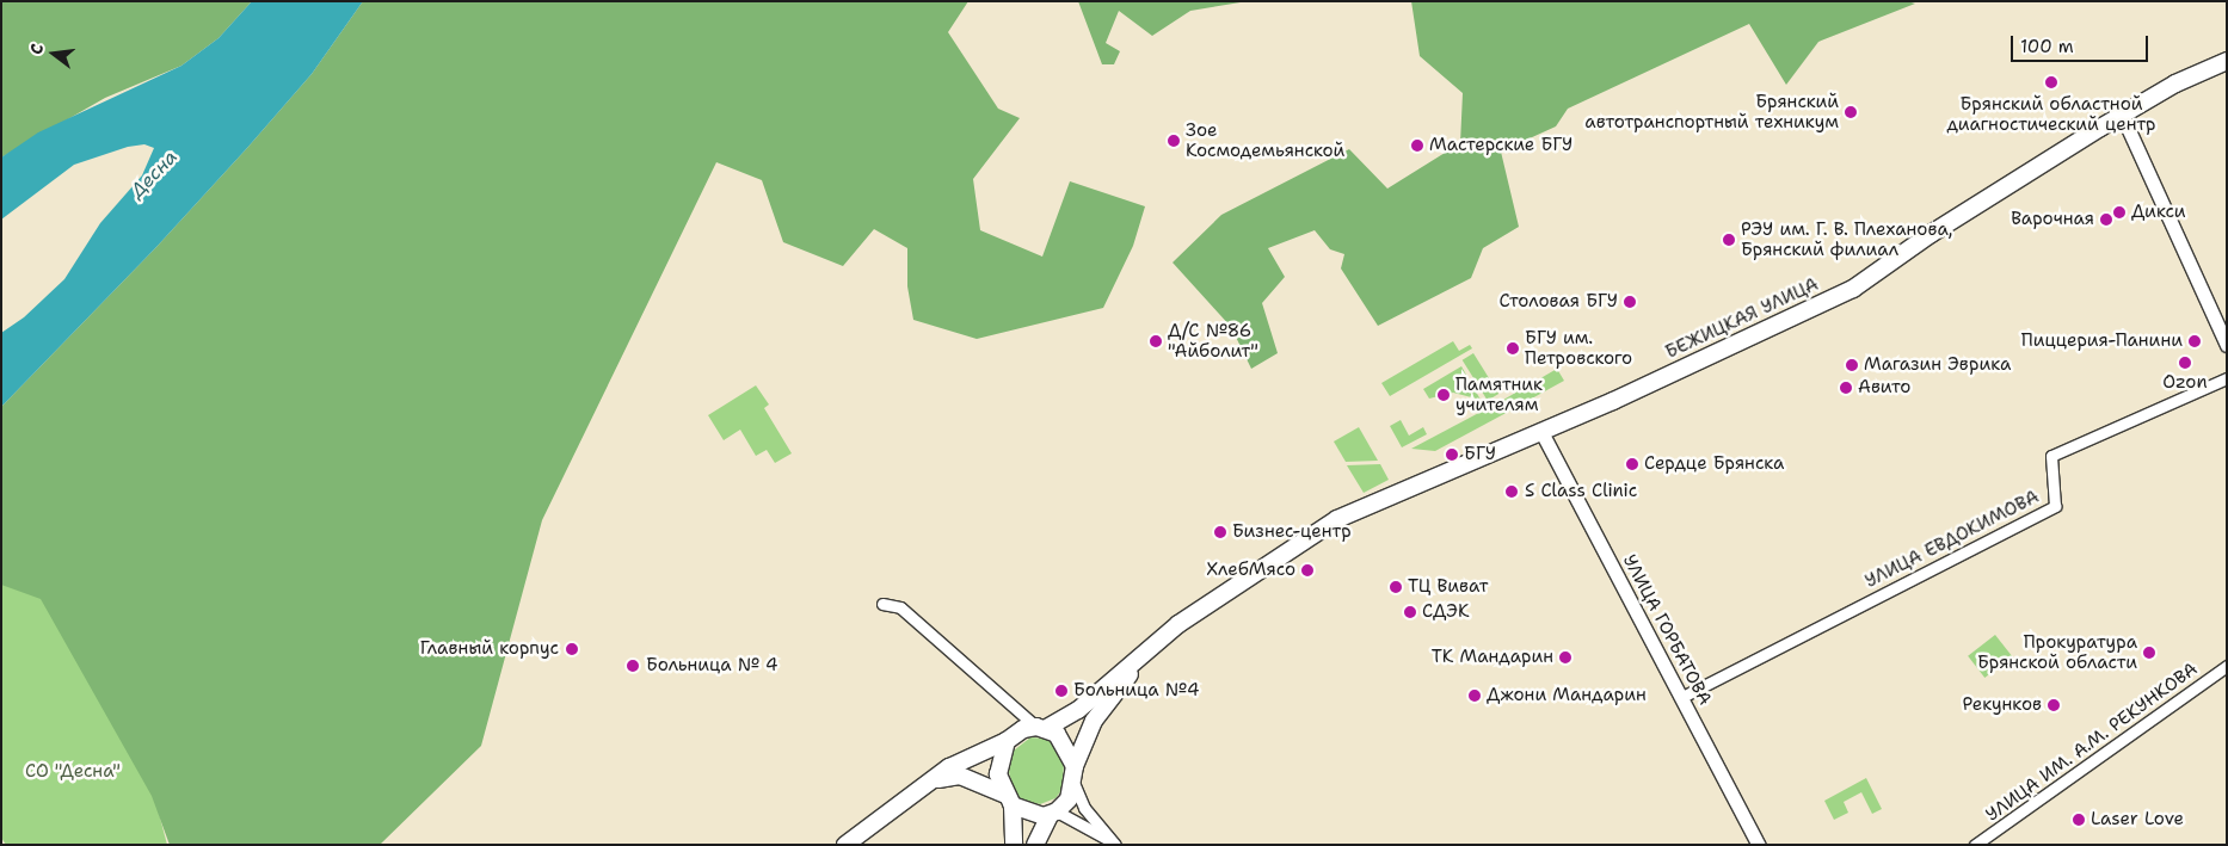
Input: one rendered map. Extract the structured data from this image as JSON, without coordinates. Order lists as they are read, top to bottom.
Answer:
{
  "streets": {
    "main road": ["БЕЖИЦКАЯ УЛИЦА", "УЛИЦА ГОРБАТОВА"],
    "street": ["УЛИЦА ЕВДОКИМОВА", "УЛИЦА ИМ. А.М. РЕКУНКОВА"]
  },
  "crossings": [
    ["БЕЖИЦКАЯ УЛИЦА", "УЛИЦА ГОРБАТОВА"],
    ["УЛИЦА ЕВДОКИМОВА", "УЛИЦА ГОРБАТОВА"]
  ],
  "water": ["Десна"],
  "parks": ["СО \"Десна\""],
  "places": [
    "Брянский областной диагностический центр",
    "Брянский автотранспортный техникум",
    "Зое Космодемьянской",
    "Мастерские БГУ",
    "Дикси",
    "Варочная",
    "РЭУ им. Г. В. Плеханова, Брянский филиал",
    "Столовая БГУ",
    "Д/С №86 \"Айболит\"",
    "Пиццерия-Панини",
    "БГУ им. Петровского",
    "Ozon",
    "Магазин Эврика",
    "Авито",
    "Памятник учителям",
    "БГУ",
    "Сердце Брянска",
    "S Class Clinic",
    "Бизнес-центр",
    "ХлебМясо",
    "ТЦ Виват",
    "СДЭК",
    "Главный корпус",
    "Прокуратура Брянской области",
    "ТК Мандарин",
    "Больница № 4",
    "Больница №4",
    "Джони Мандарин",
    "Рекунков",
    "Laser Love"
  ],
  "scale_bar": "100 m",
  "north": "left"
}
